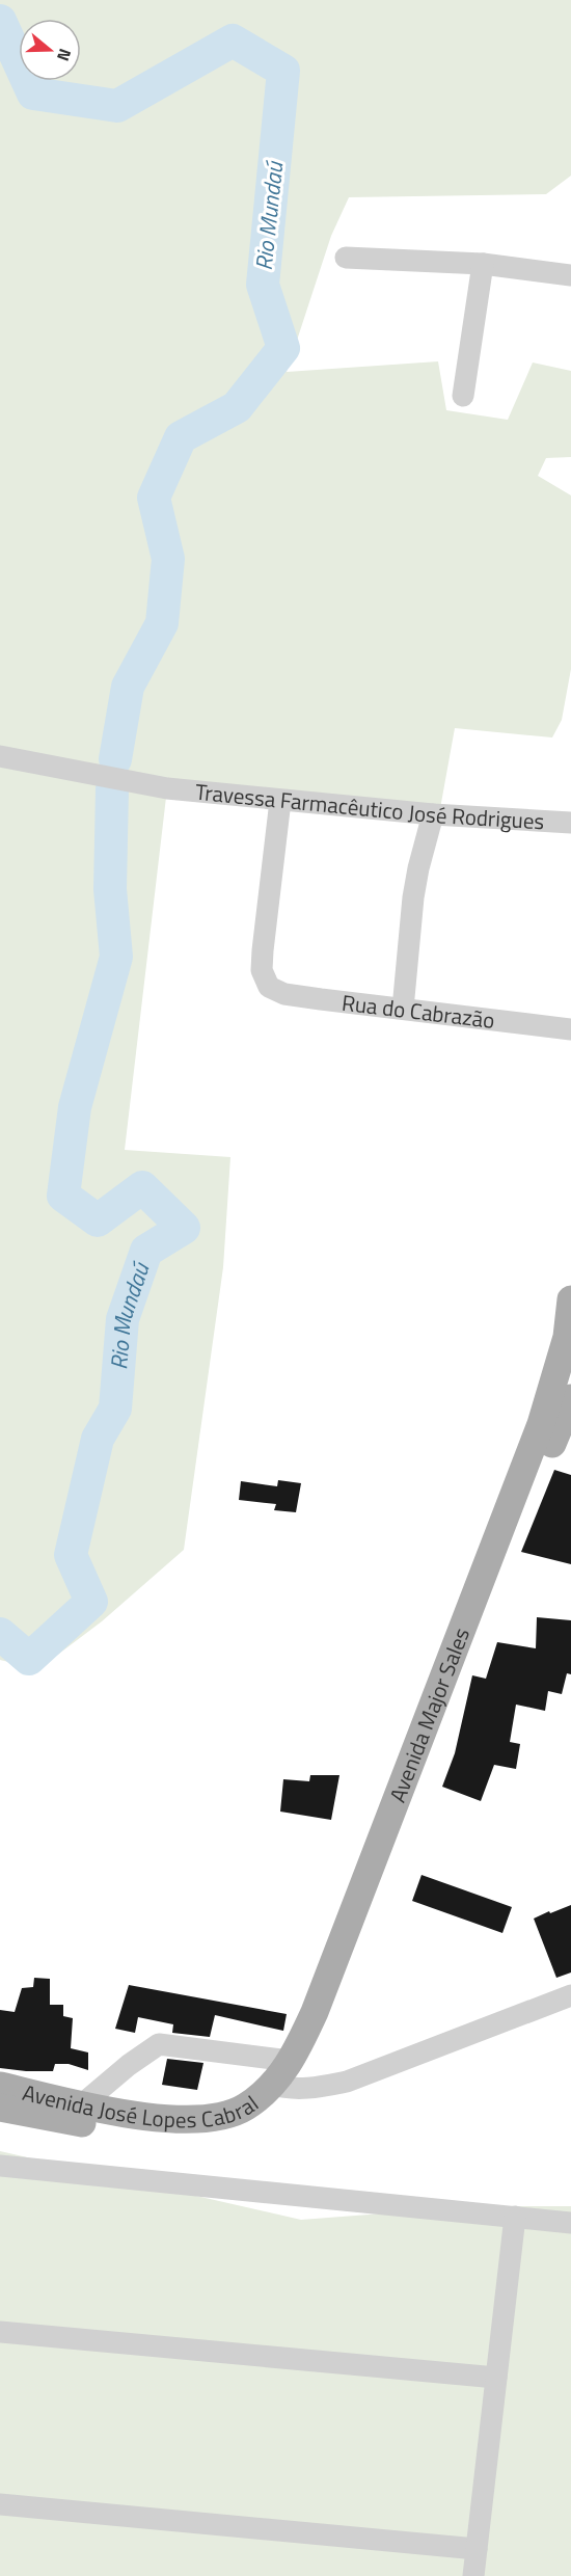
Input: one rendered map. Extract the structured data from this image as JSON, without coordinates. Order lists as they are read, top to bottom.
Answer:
{
  "streets": {
    "main road": ["Avenida Major Sales", "Avenida José Lopes Cabral"],
    "street": ["Travessa Farmacêutico José Rodrigues", "Rua do Cabrazão"]
  },
  "crossings": [
    ["Travessa Farmacêutico José Rodrigues", "Rua do Cabrazão"],
    ["Avenida Major Sales", "Avenida José Lopes Cabral"]
  ],
  "water": ["Rio Mundaú"],
  "north": "right"
}
